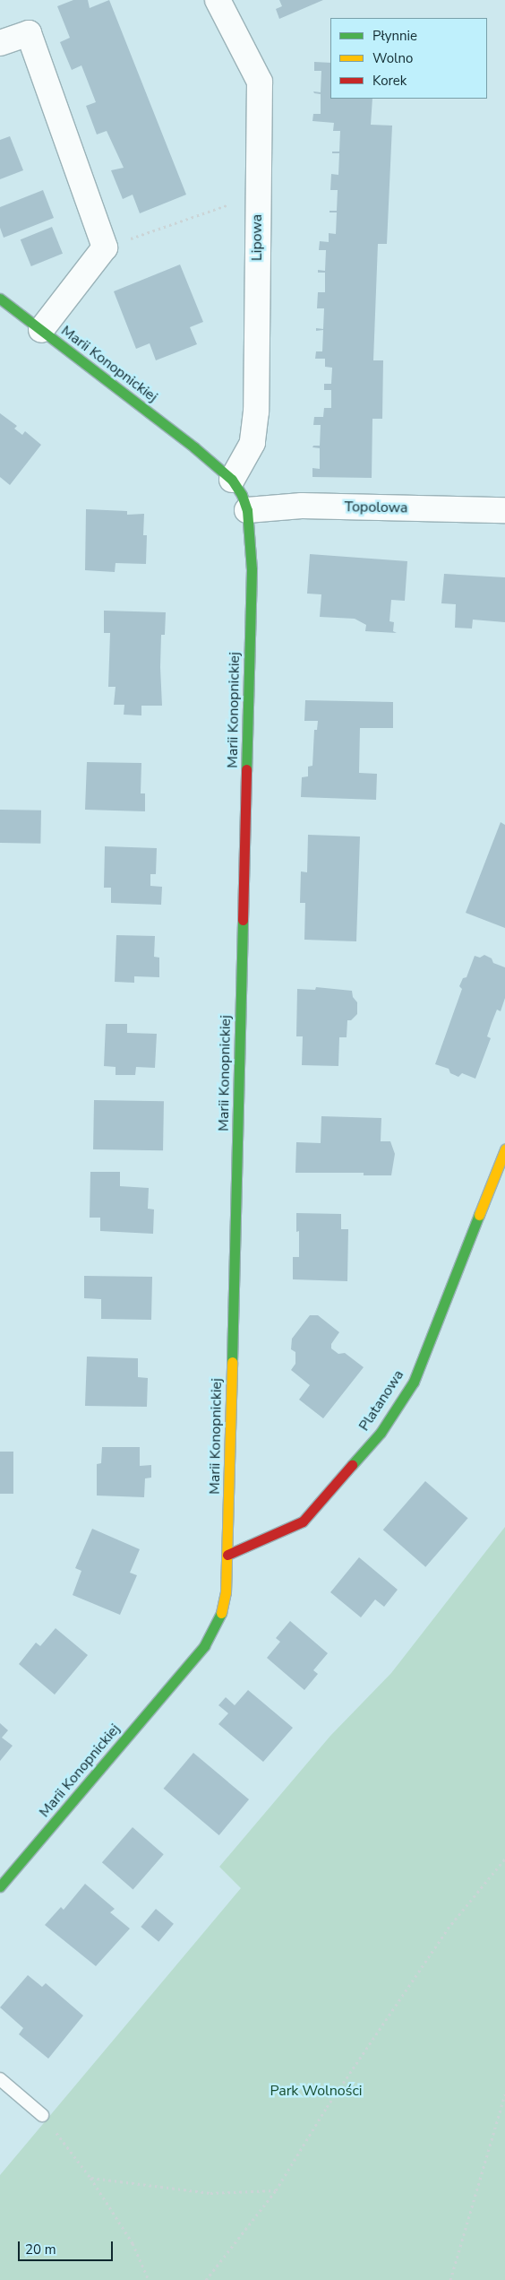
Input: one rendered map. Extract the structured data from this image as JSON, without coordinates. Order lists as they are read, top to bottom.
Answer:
{
  "streets": {
    "street": [
      "Lipowa",
      "Marii Konopnickiej",
      "Topolowa",
      "Platanowa"
    ]
  },
  "crossings": [
    ["Lipowa", "Marii Konopnickiej"],
    ["Marii Konopnickiej", "Topolowa"],
    ["Marii Konopnickiej", "Platanowa"]
  ],
  "parks": ["Park Wolności"],
  "legend": ["Płynnie", "Wolno", "Korek"],
  "scale_bar": "20 m"
}
